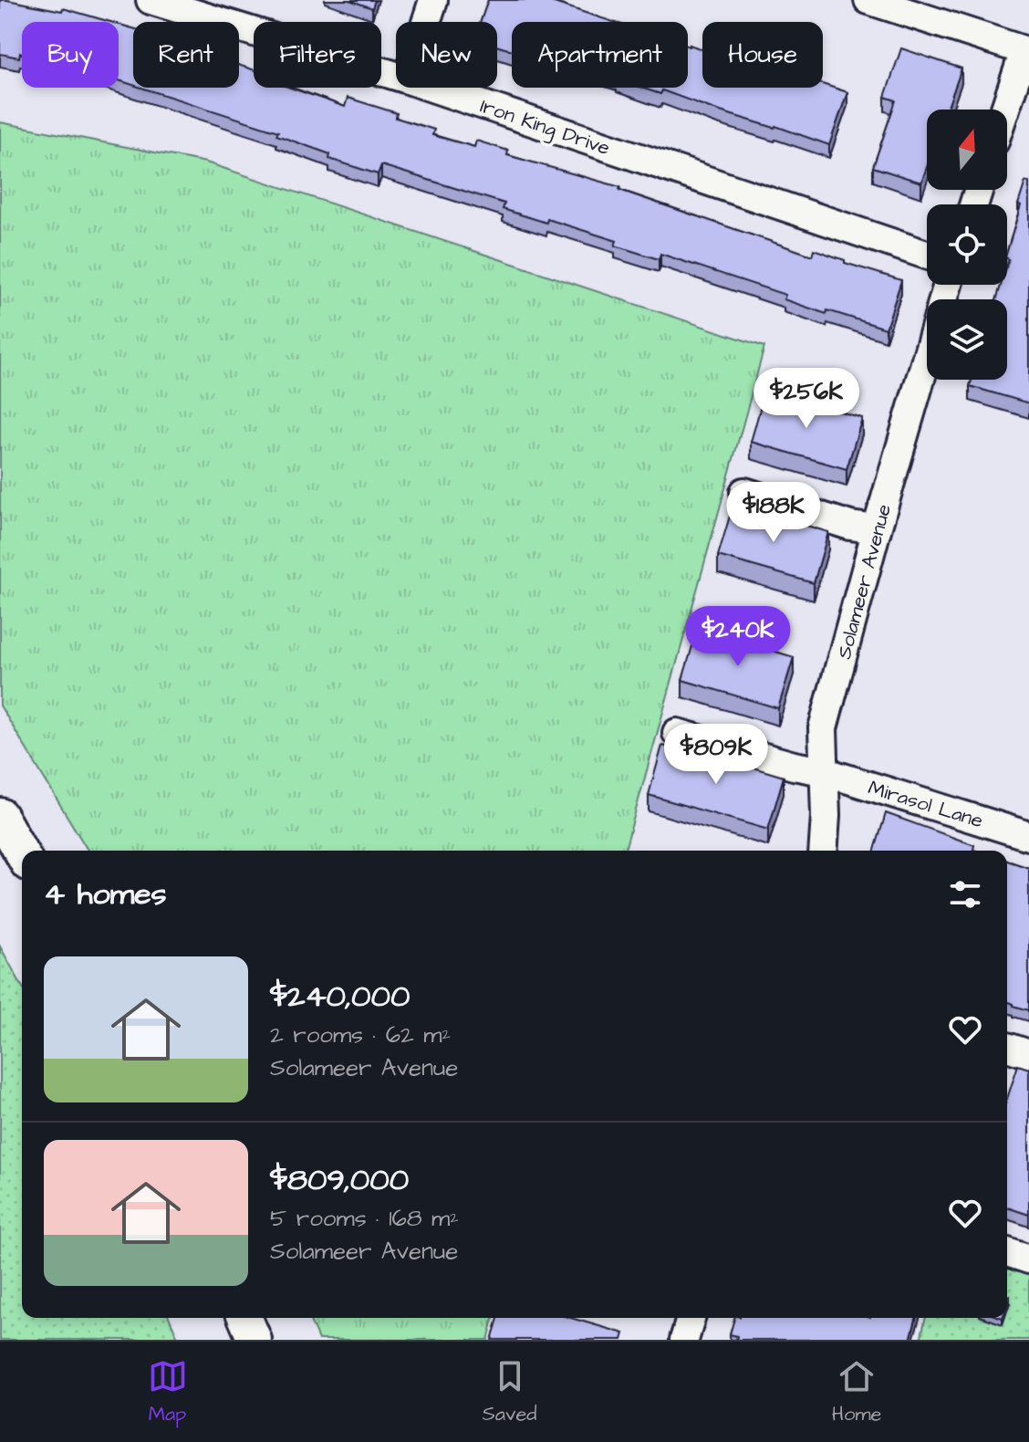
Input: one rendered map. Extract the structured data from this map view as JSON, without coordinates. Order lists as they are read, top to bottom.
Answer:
{
  "streets": {
    "street": ["Iron King Drive", "Solameer Avenue", "Mirasol Lane"]
  },
  "crossings": [
    ["Solameer Avenue", "Mirasol Lane"]
  ],
  "north": "top",
  "page": {
    "chip": [
      "Buy",
      "Rent",
      "Filters",
      "New",
      "Apartment",
      "House"
    ],
    "price": [
      "$256K",
      "$188K",
      "$240K",
      "$809K"
    ],
    "heading": "4 homes",
    "list": [
      {
        "name": "$240,000",
        "note": "2 rooms · 62 m² · Solameer Avenue"
      },
      {
        "name": "$809,000",
        "note": "5 rooms · 168 m² · Solameer Avenue"
      }
    ],
    "tabs": ["Map", "Saved", "Home"]
  }
}
